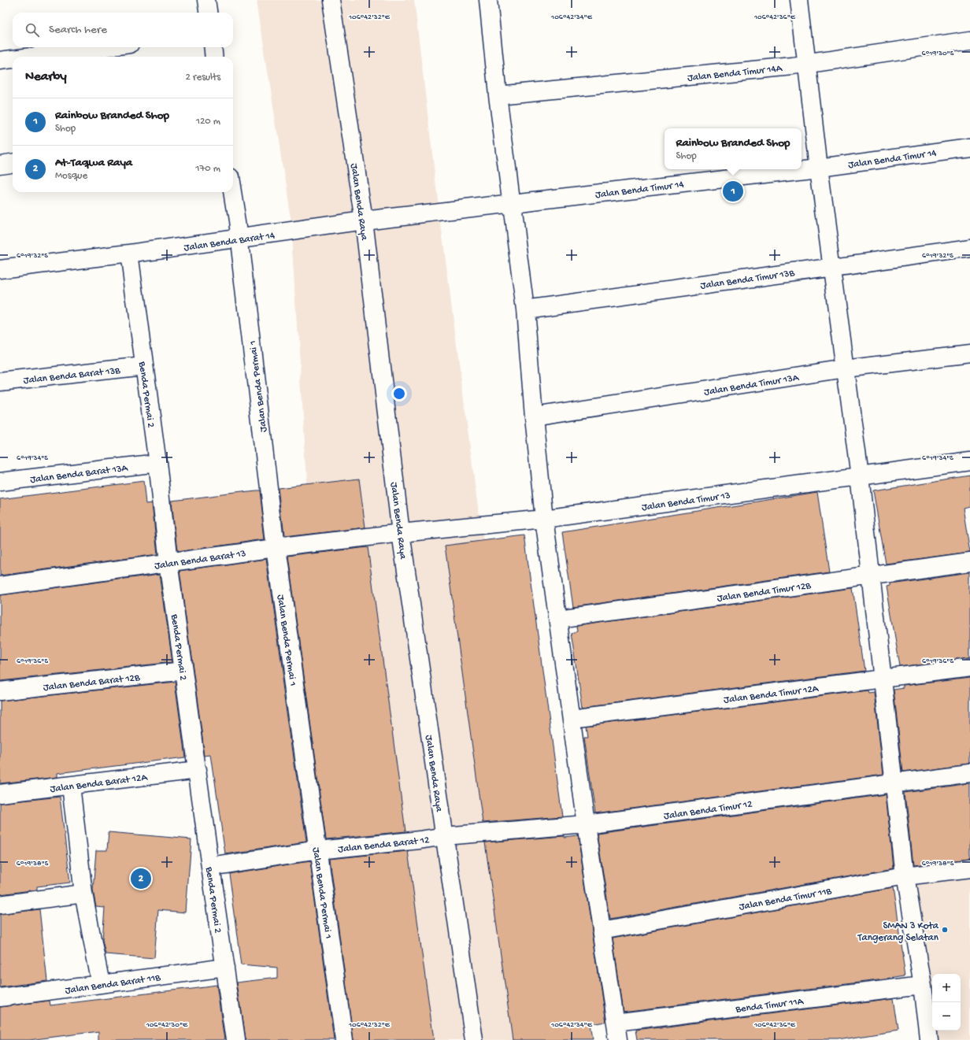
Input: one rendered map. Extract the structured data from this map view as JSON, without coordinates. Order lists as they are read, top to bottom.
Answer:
{
  "streets": {
    "street": [
      "Jalan Benda Timur 14A",
      "Jalan Benda Timur 14",
      "Jalan Benda Raya",
      "Jalan Benda Barat 14",
      "Jalan Benda Timur 13B",
      "Jalan Benda Barat 13B",
      "Jalan Benda Timur 13A",
      "Jalan Benda Permai 1",
      "Benda Permai 2",
      "Jalan Benda Barat 13A",
      "Jalan Benda Timur 13",
      "Jalan Benda Barat 13",
      "Jalan Benda Timur 12B",
      "Jalan Benda Barat 12B",
      "Jalan Benda Timur 12A",
      "Jalan Benda Barat 12A",
      "Jalan Benda Timur 12",
      "Jalan Benda Barat 12",
      "Jalan Benda Timur 11B",
      "Jalan Benda Barat 11B",
      "Benda Timur 11A"
    ]
  },
  "crossings": [
    ["Jalan Benda Timur 14", "Jalan Benda Raya"],
    ["Jalan Benda Timur 14", "Jalan Benda Barat 14"],
    ["Jalan Benda Raya", "Jalan Benda Barat 14"],
    ["Jalan Benda Raya", "Jalan Benda Timur 13"],
    ["Jalan Benda Raya", "Jalan Benda Barat 13"],
    ["Jalan Benda Raya", "Jalan Benda Timur 12"],
    ["Jalan Benda Raya", "Jalan Benda Barat 12"],
    ["Jalan Benda Barat 14", "Jalan Benda Permai 1"],
    ["Jalan Benda Barat 14", "Benda Permai 2"],
    ["Jalan Benda Barat 13B", "Benda Permai 2"],
    ["Jalan Benda Permai 1", "Jalan Benda Barat 13"],
    ["Jalan Benda Permai 1", "Jalan Benda Barat 12"],
    ["Benda Permai 2", "Jalan Benda Barat 13A"],
    ["Benda Permai 2", "Jalan Benda Barat 13"],
    ["Benda Permai 2", "Jalan Benda Barat 12B"],
    ["Benda Permai 2", "Jalan Benda Barat 12A"],
    ["Benda Permai 2", "Jalan Benda Barat 12"],
    ["Benda Permai 2", "Jalan Benda Barat 11B"],
    ["Jalan Benda Timur 13", "Jalan Benda Barat 13"],
    ["Jalan Benda Timur 12", "Jalan Benda Barat 12"]
  ],
  "places": ["SMAN 3 Kota Tangerang Selatan"],
  "page": {
    "search": "Search here",
    "heading": ["Nearby", "2 results"],
    "list": [
      {
        "mark": "1",
        "name": "Rainbow Branded Shop",
        "note": "Shop",
        "value": "120 m"
      },
      {
        "mark": "2",
        "name": "At-Taqwa Raya",
        "note": "Mosque",
        "value": "170 m"
      }
    ],
    "popup": ["Rainbow Branded Shop", "Shop"],
    "pins": ["1", "2"],
    "map_buttons": ["+", "−"]
  },
  "coordinates": [
    "106°42'32\"E",
    "106°42'34\"E",
    "106°42'36\"E",
    "6°19'30\"S",
    "6°19'32\"S",
    "6°19'34\"S",
    "6°19'36\"S",
    "6°19'38\"S",
    "106°42'30\"E"
  ]
}
